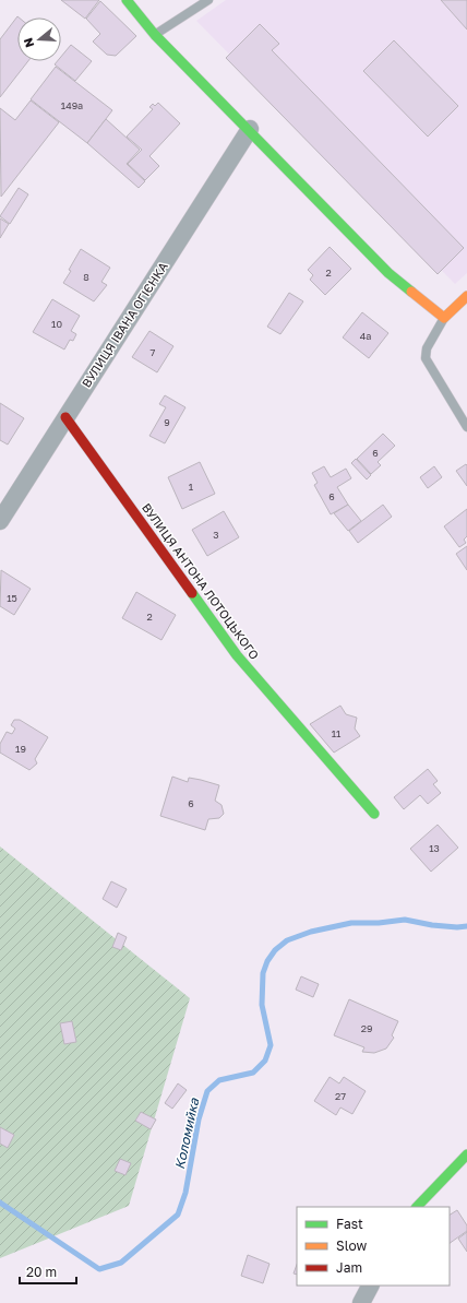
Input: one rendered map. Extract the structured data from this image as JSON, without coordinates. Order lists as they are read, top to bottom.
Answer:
{
  "streets": {
    "street": ["ВУЛИЦЯ ІВАНА ОГІЄНКА", "ВУЛИЦЯ АНТОНА ЛОТОЦЬКОГО"]
  },
  "crossings": [
    ["ВУЛИЦЯ ІВАНА ОГІЄНКА", "ВУЛИЦЯ АНТОНА ЛОТОЦЬКОГО"]
  ],
  "water": ["Коломийка"],
  "house_numbers": [
    "149а",
    "2",
    "8",
    "10",
    "4а",
    "7",
    "9",
    "6",
    "1",
    "6",
    "3",
    "15",
    "2",
    "11",
    "19",
    "6",
    "13",
    "29",
    "27"
  ],
  "legend": ["Fast", "Slow", "Jam"],
  "scale_bar": "20 m",
  "north": "left"
}
